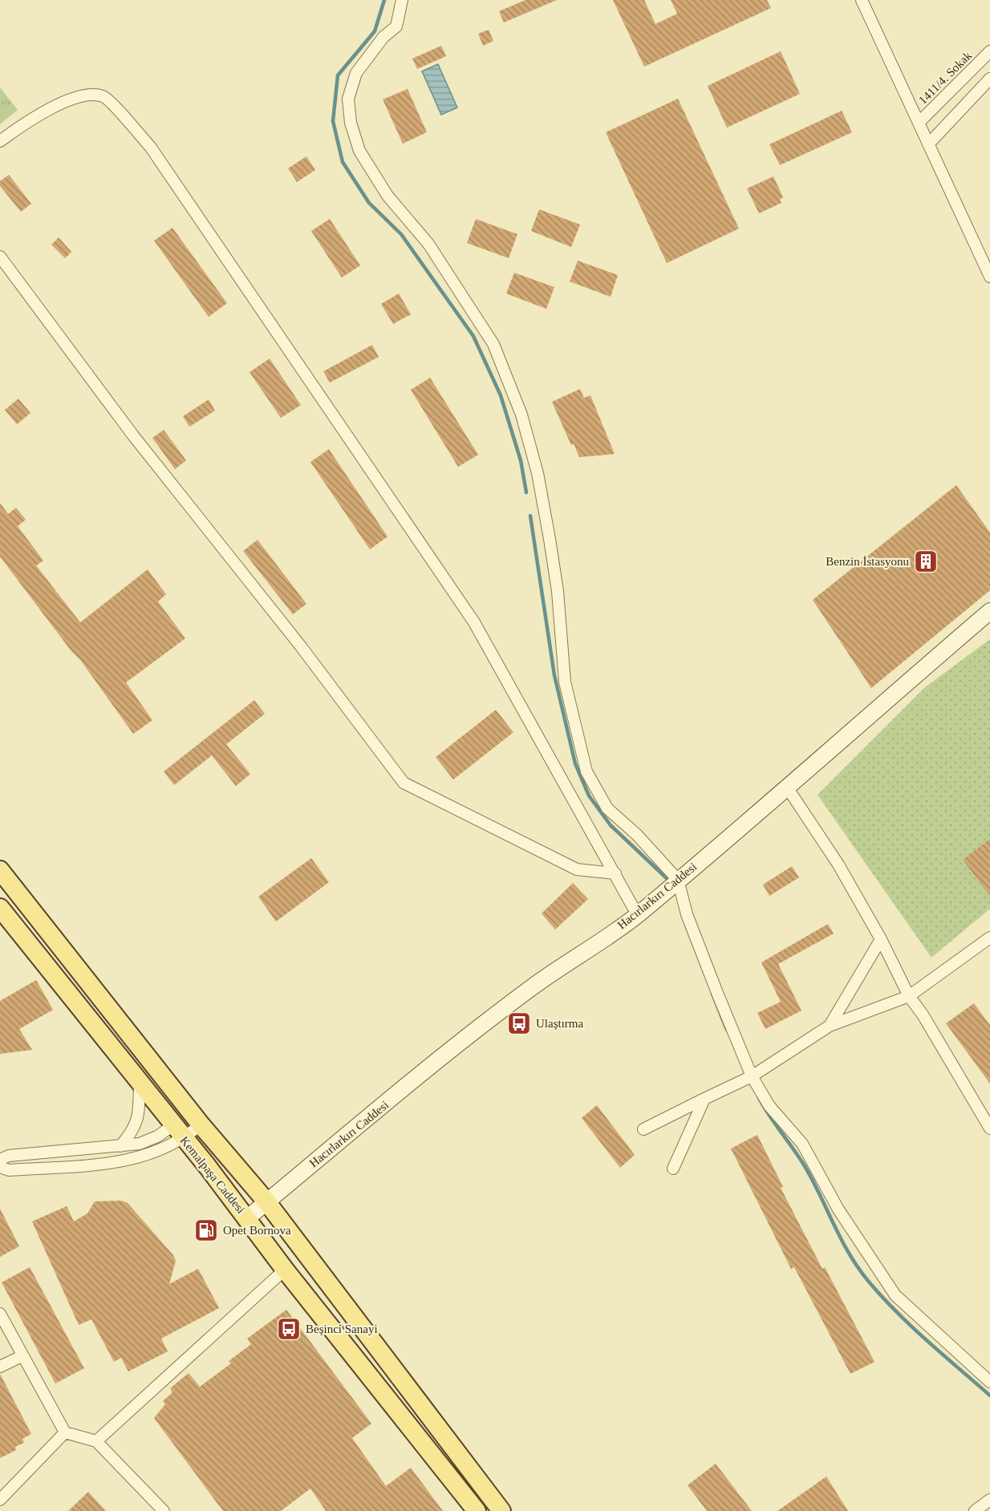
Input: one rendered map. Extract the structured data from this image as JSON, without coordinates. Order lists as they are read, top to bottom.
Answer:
{
  "streets": {
    "main road": ["Kemalpaşa Caddesi"],
    "street": ["1411/4. Sokak", "Hacırlarkırı Caddesi"]
  },
  "crossings": [
    ["Hacırlarkırı Caddesi", "Kemalpaşa Caddesi"]
  ],
  "places": {
    "building": ["Benzin İstasyonu"],
    "bus stop": ["Ulaştırma", "Beşinci Sanayi"],
    "fuel station": ["Opet Bornova"]
  }
}
